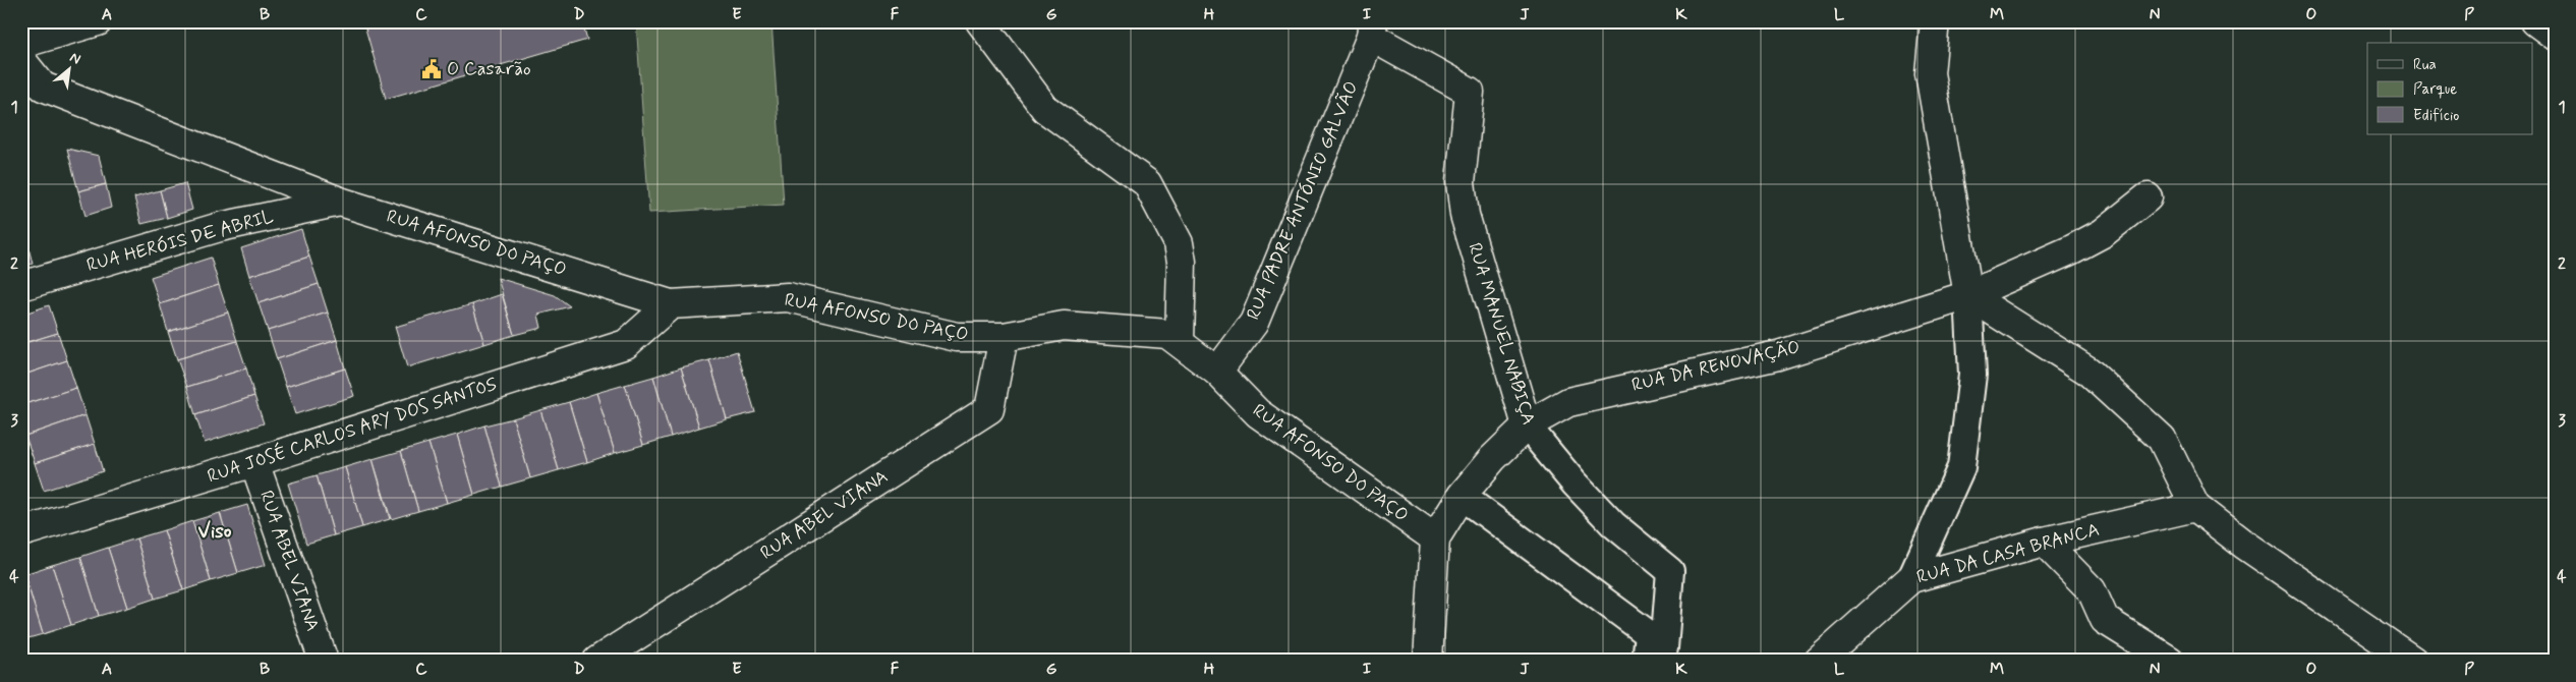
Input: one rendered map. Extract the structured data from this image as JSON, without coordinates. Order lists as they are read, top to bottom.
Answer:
{
  "streets": {
    "street": [
      "RUA PADRE ANTÓNIO GALVÃO",
      "RUA HERÓIS DE ABRIL",
      "RUA AFONSO DO PAÇO",
      "RUA MANUEL NABIÇA",
      "RUA DA RENOVAÇÃO",
      "RUA JOSÉ CARLOS ARY DOS SANTOS",
      "RUA ABEL VIANA",
      "RUA DA CASA BRANCA"
    ]
  },
  "crossings": [
    ["RUA PADRE ANTÓNIO GALVÃO", "RUA AFONSO DO PAÇO"],
    ["RUA PADRE ANTÓNIO GALVÃO", "RUA MANUEL NABIÇA"],
    ["RUA HERÓIS DE ABRIL", "RUA AFONSO DO PAÇO"],
    ["RUA AFONSO DO PAÇO", "RUA DA RENOVAÇÃO"],
    ["RUA AFONSO DO PAÇO", "RUA JOSÉ CARLOS ARY DOS SANTOS"],
    ["RUA AFONSO DO PAÇO", "RUA ABEL VIANA"],
    ["RUA MANUEL NABIÇA", "RUA DA RENOVAÇÃO"],
    ["RUA JOSÉ CARLOS ARY DOS SANTOS", "RUA ABEL VIANA"]
  ],
  "districts": ["Viso"],
  "places": {
    "public building": ["O Casarão"]
  },
  "legend": ["Rua", "Parque", "Edifício"],
  "north": "top right",
  "grid": {
    "columns": [
      "A",
      "B",
      "C",
      "D",
      "E",
      "F",
      "G",
      "H",
      "I",
      "J",
      "K",
      "L",
      "M",
      "N",
      "O",
      "P"
    ],
    "rows": [
      "1",
      "2",
      "3",
      "4"
    ]
  }
}
